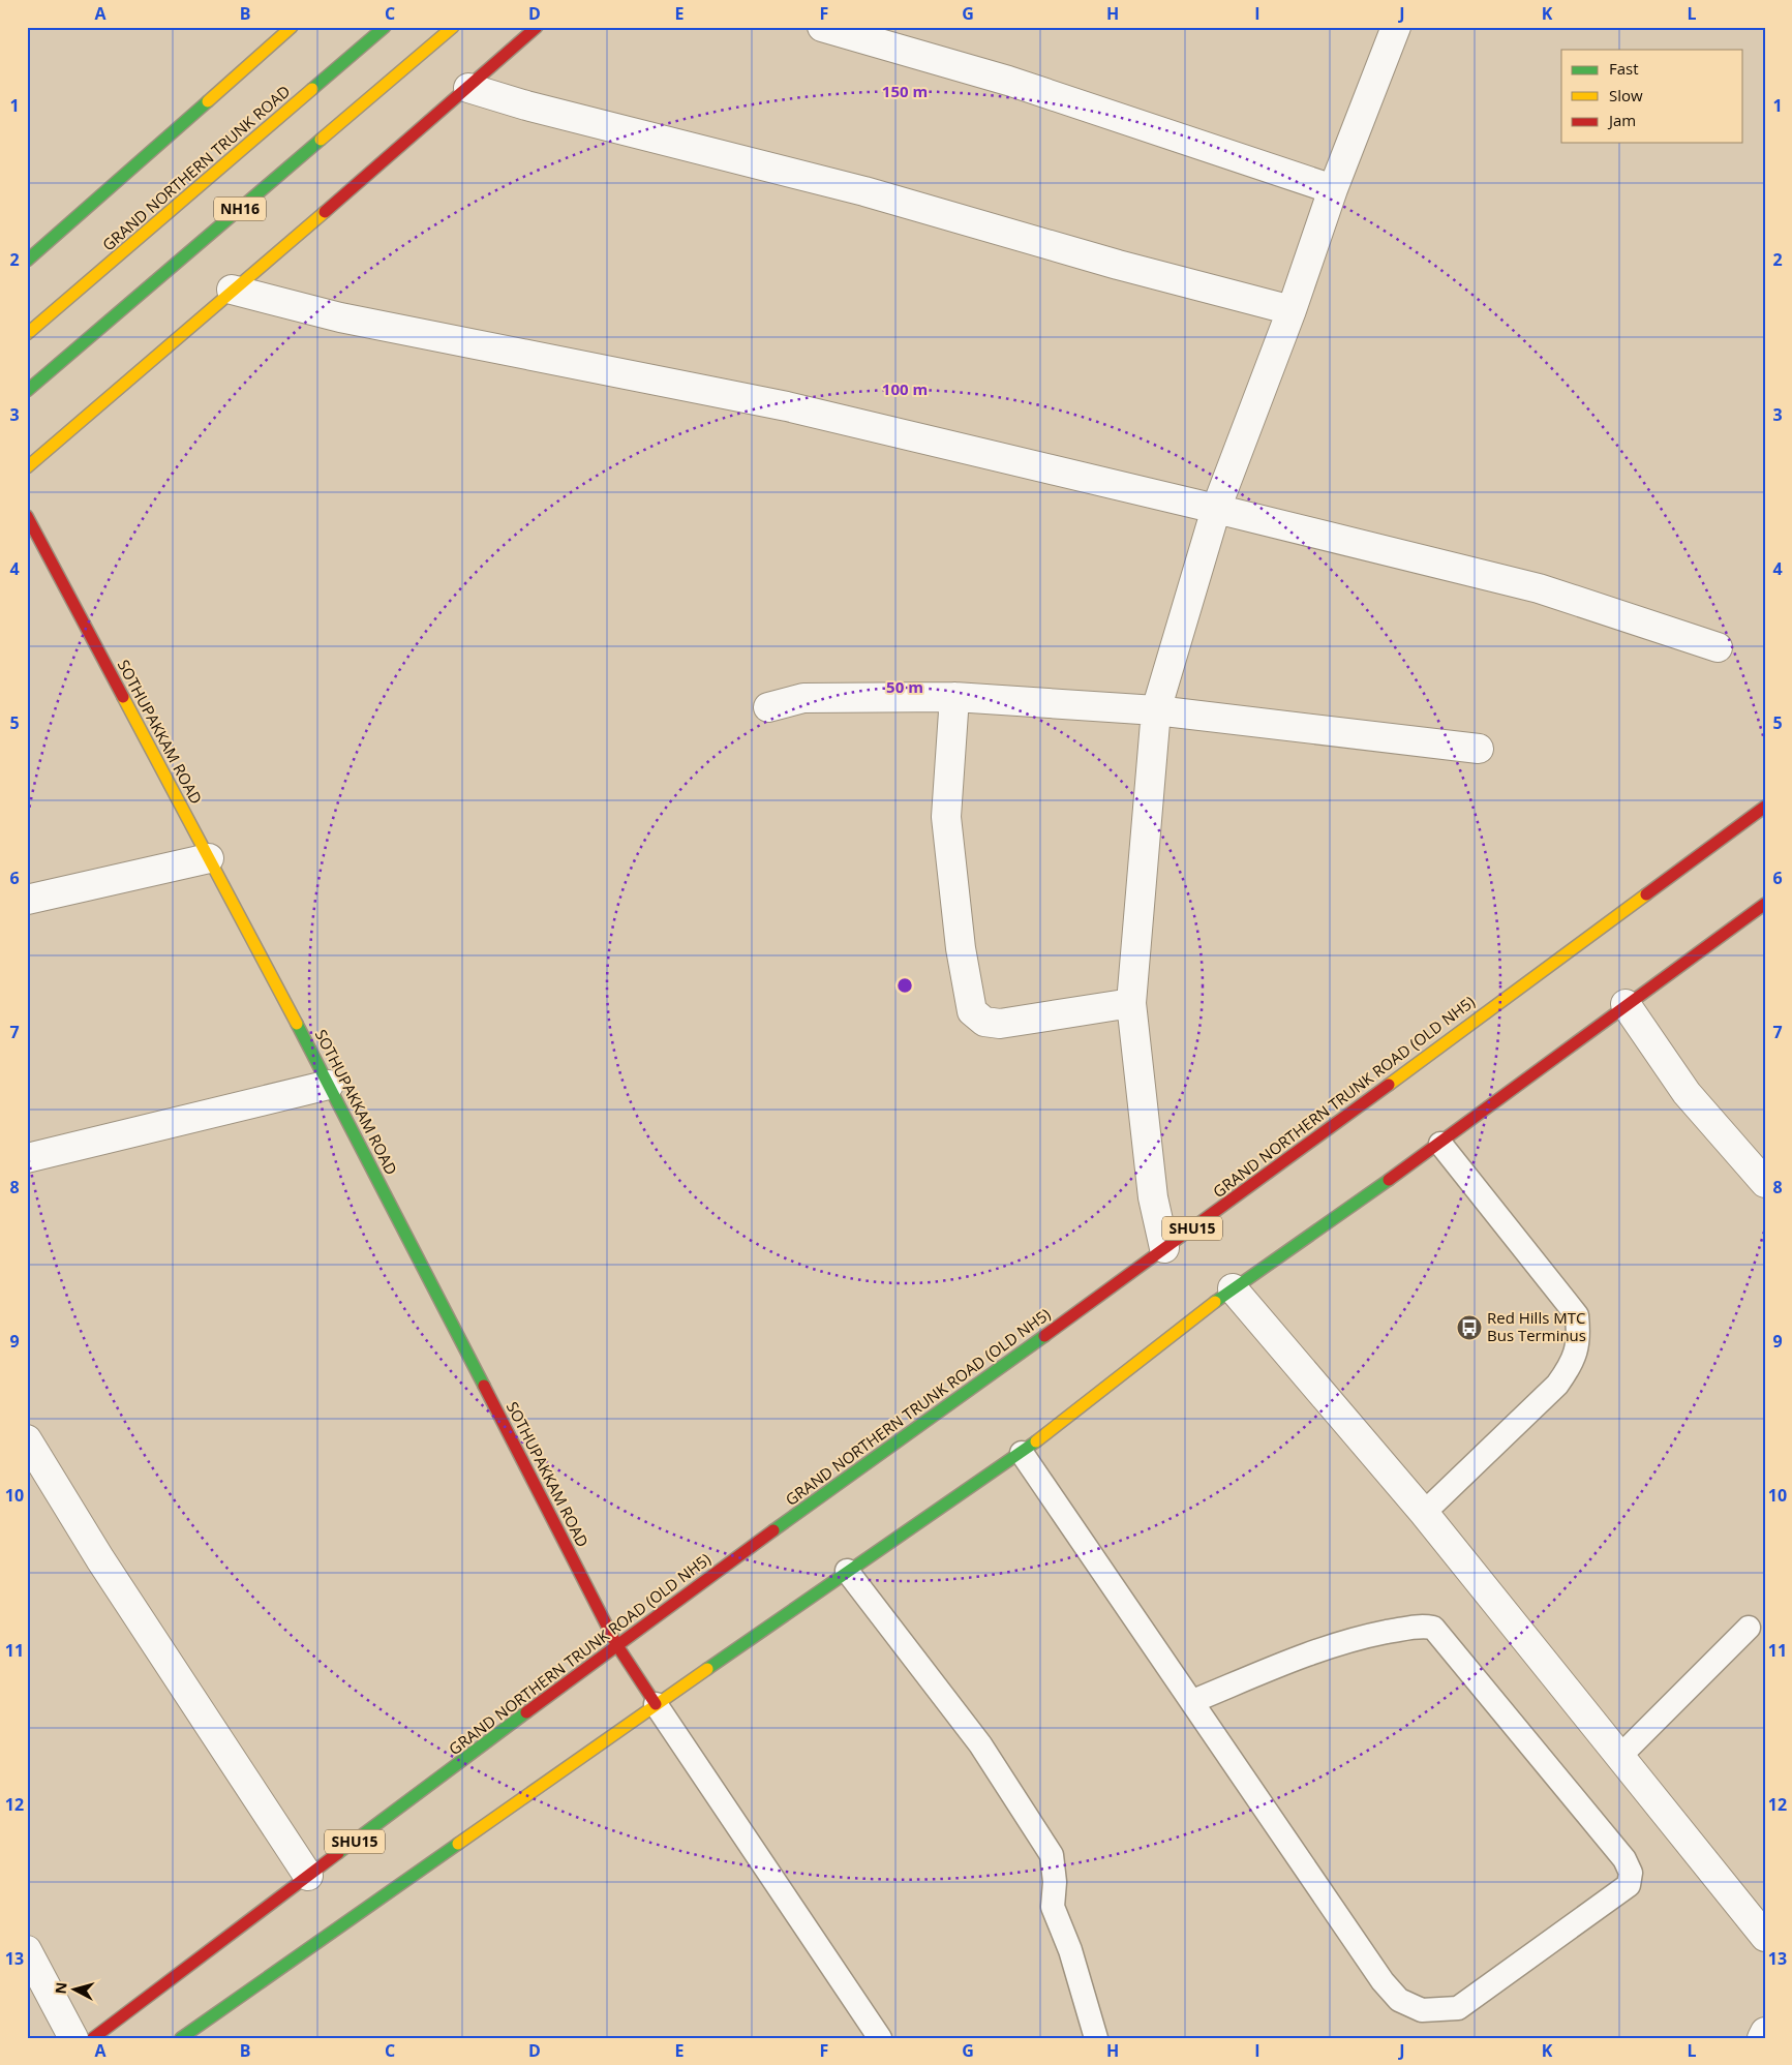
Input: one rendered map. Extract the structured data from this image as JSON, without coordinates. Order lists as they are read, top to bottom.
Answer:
{
  "streets": {
    "main road": [
      "GRAND NORTHERN TRUNK ROAD",
      "NH16",
      "SOTHUPAKKAM ROAD",
      "GRAND NORTHERN TRUNK ROAD (OLD NH5)",
      "SHU15"
    ]
  },
  "crossings": [
    ["SOTHUPAKKAM ROAD", "GRAND NORTHERN TRUNK ROAD (OLD NH5)"]
  ],
  "places": {
    "bus stop": ["Red Hills MTC Bus Terminus"]
  },
  "legend": ["Fast", "Slow", "Jam"],
  "north": "left",
  "grid": {
    "columns": [
      "A",
      "B",
      "C",
      "D",
      "E",
      "F",
      "G",
      "H",
      "I",
      "J",
      "K",
      "L"
    ],
    "rows": [
      "1",
      "2",
      "3",
      "4",
      "5",
      "6",
      "7",
      "8",
      "9",
      "10",
      "11",
      "12",
      "13"
    ]
  },
  "rings": ["150 m", "100 m", "50 m"]
}
